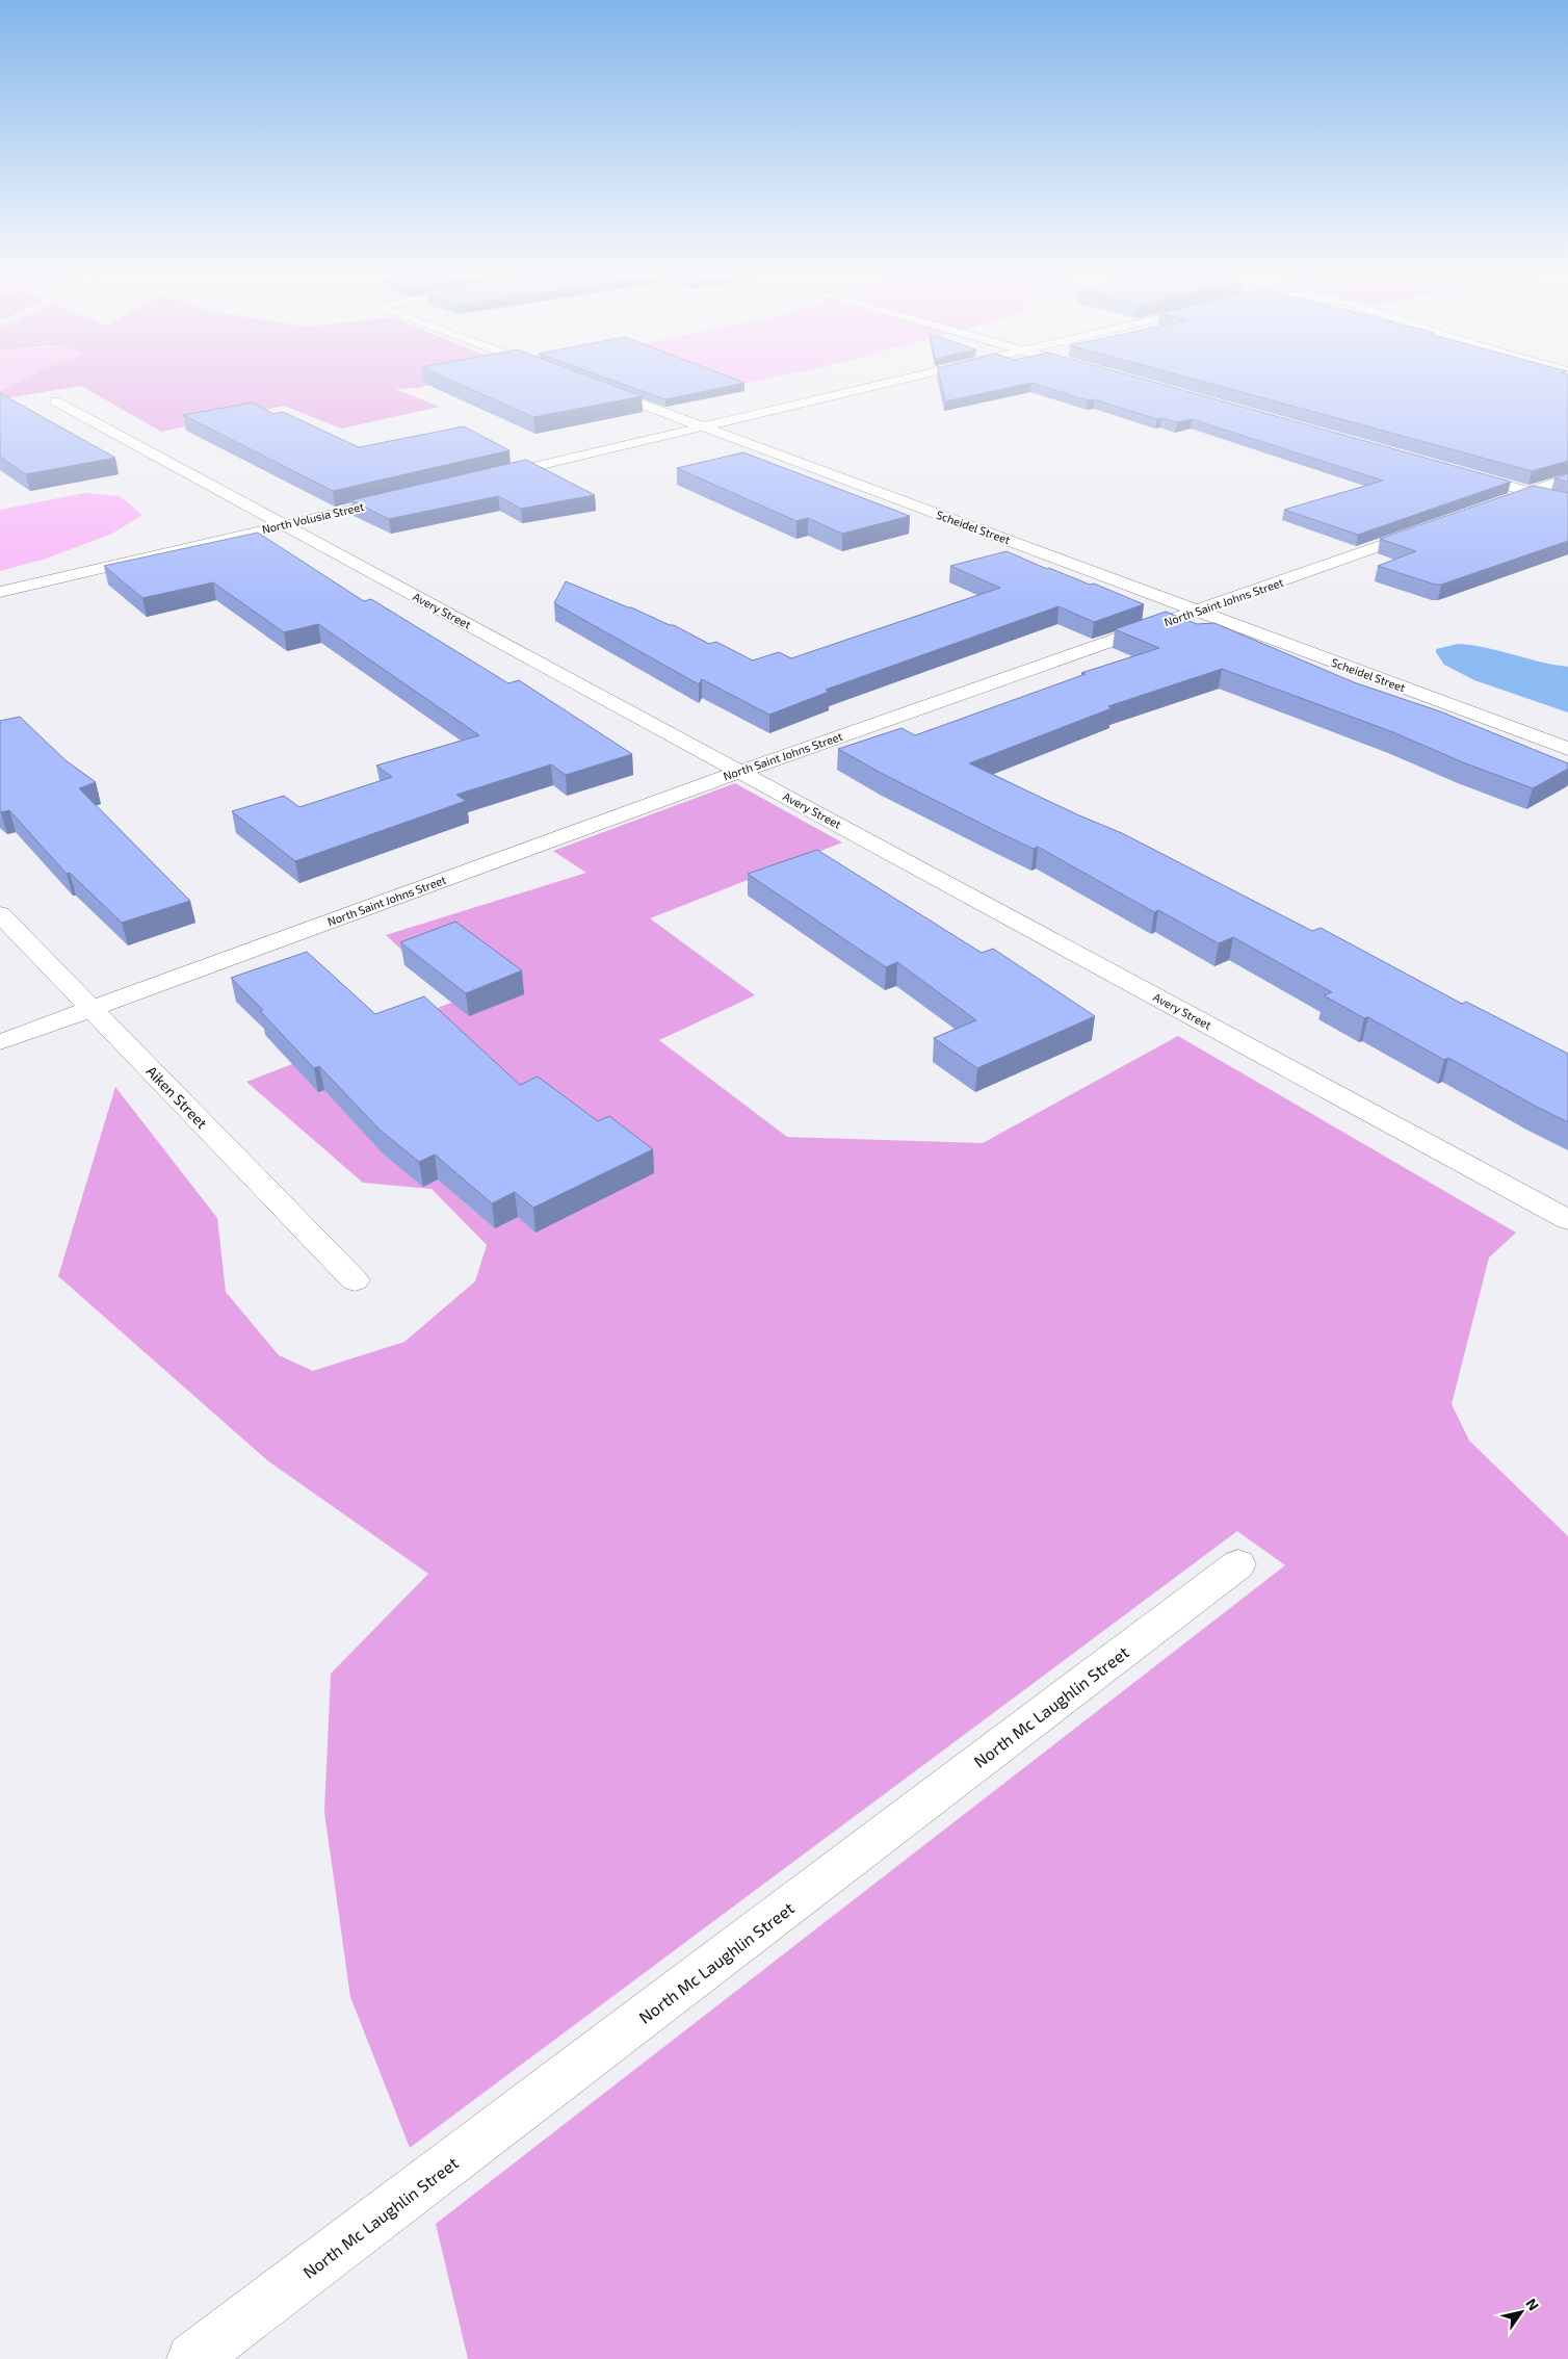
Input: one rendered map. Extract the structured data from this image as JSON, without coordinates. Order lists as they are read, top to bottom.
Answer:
{
  "streets": {
    "street": [
      "North Volusia Street",
      "Scheidel Street",
      "North Saint Johns Street",
      "Avery Street",
      "Aiken Street",
      "North Mc Laughlin Street"
    ]
  },
  "crossings": [
    ["North Volusia Street", "Avery Street"],
    ["Scheidel Street", "North Saint Johns Street"],
    ["North Saint Johns Street", "Avery Street"],
    ["North Saint Johns Street", "Aiken Street"]
  ],
  "north": "top right"
}
